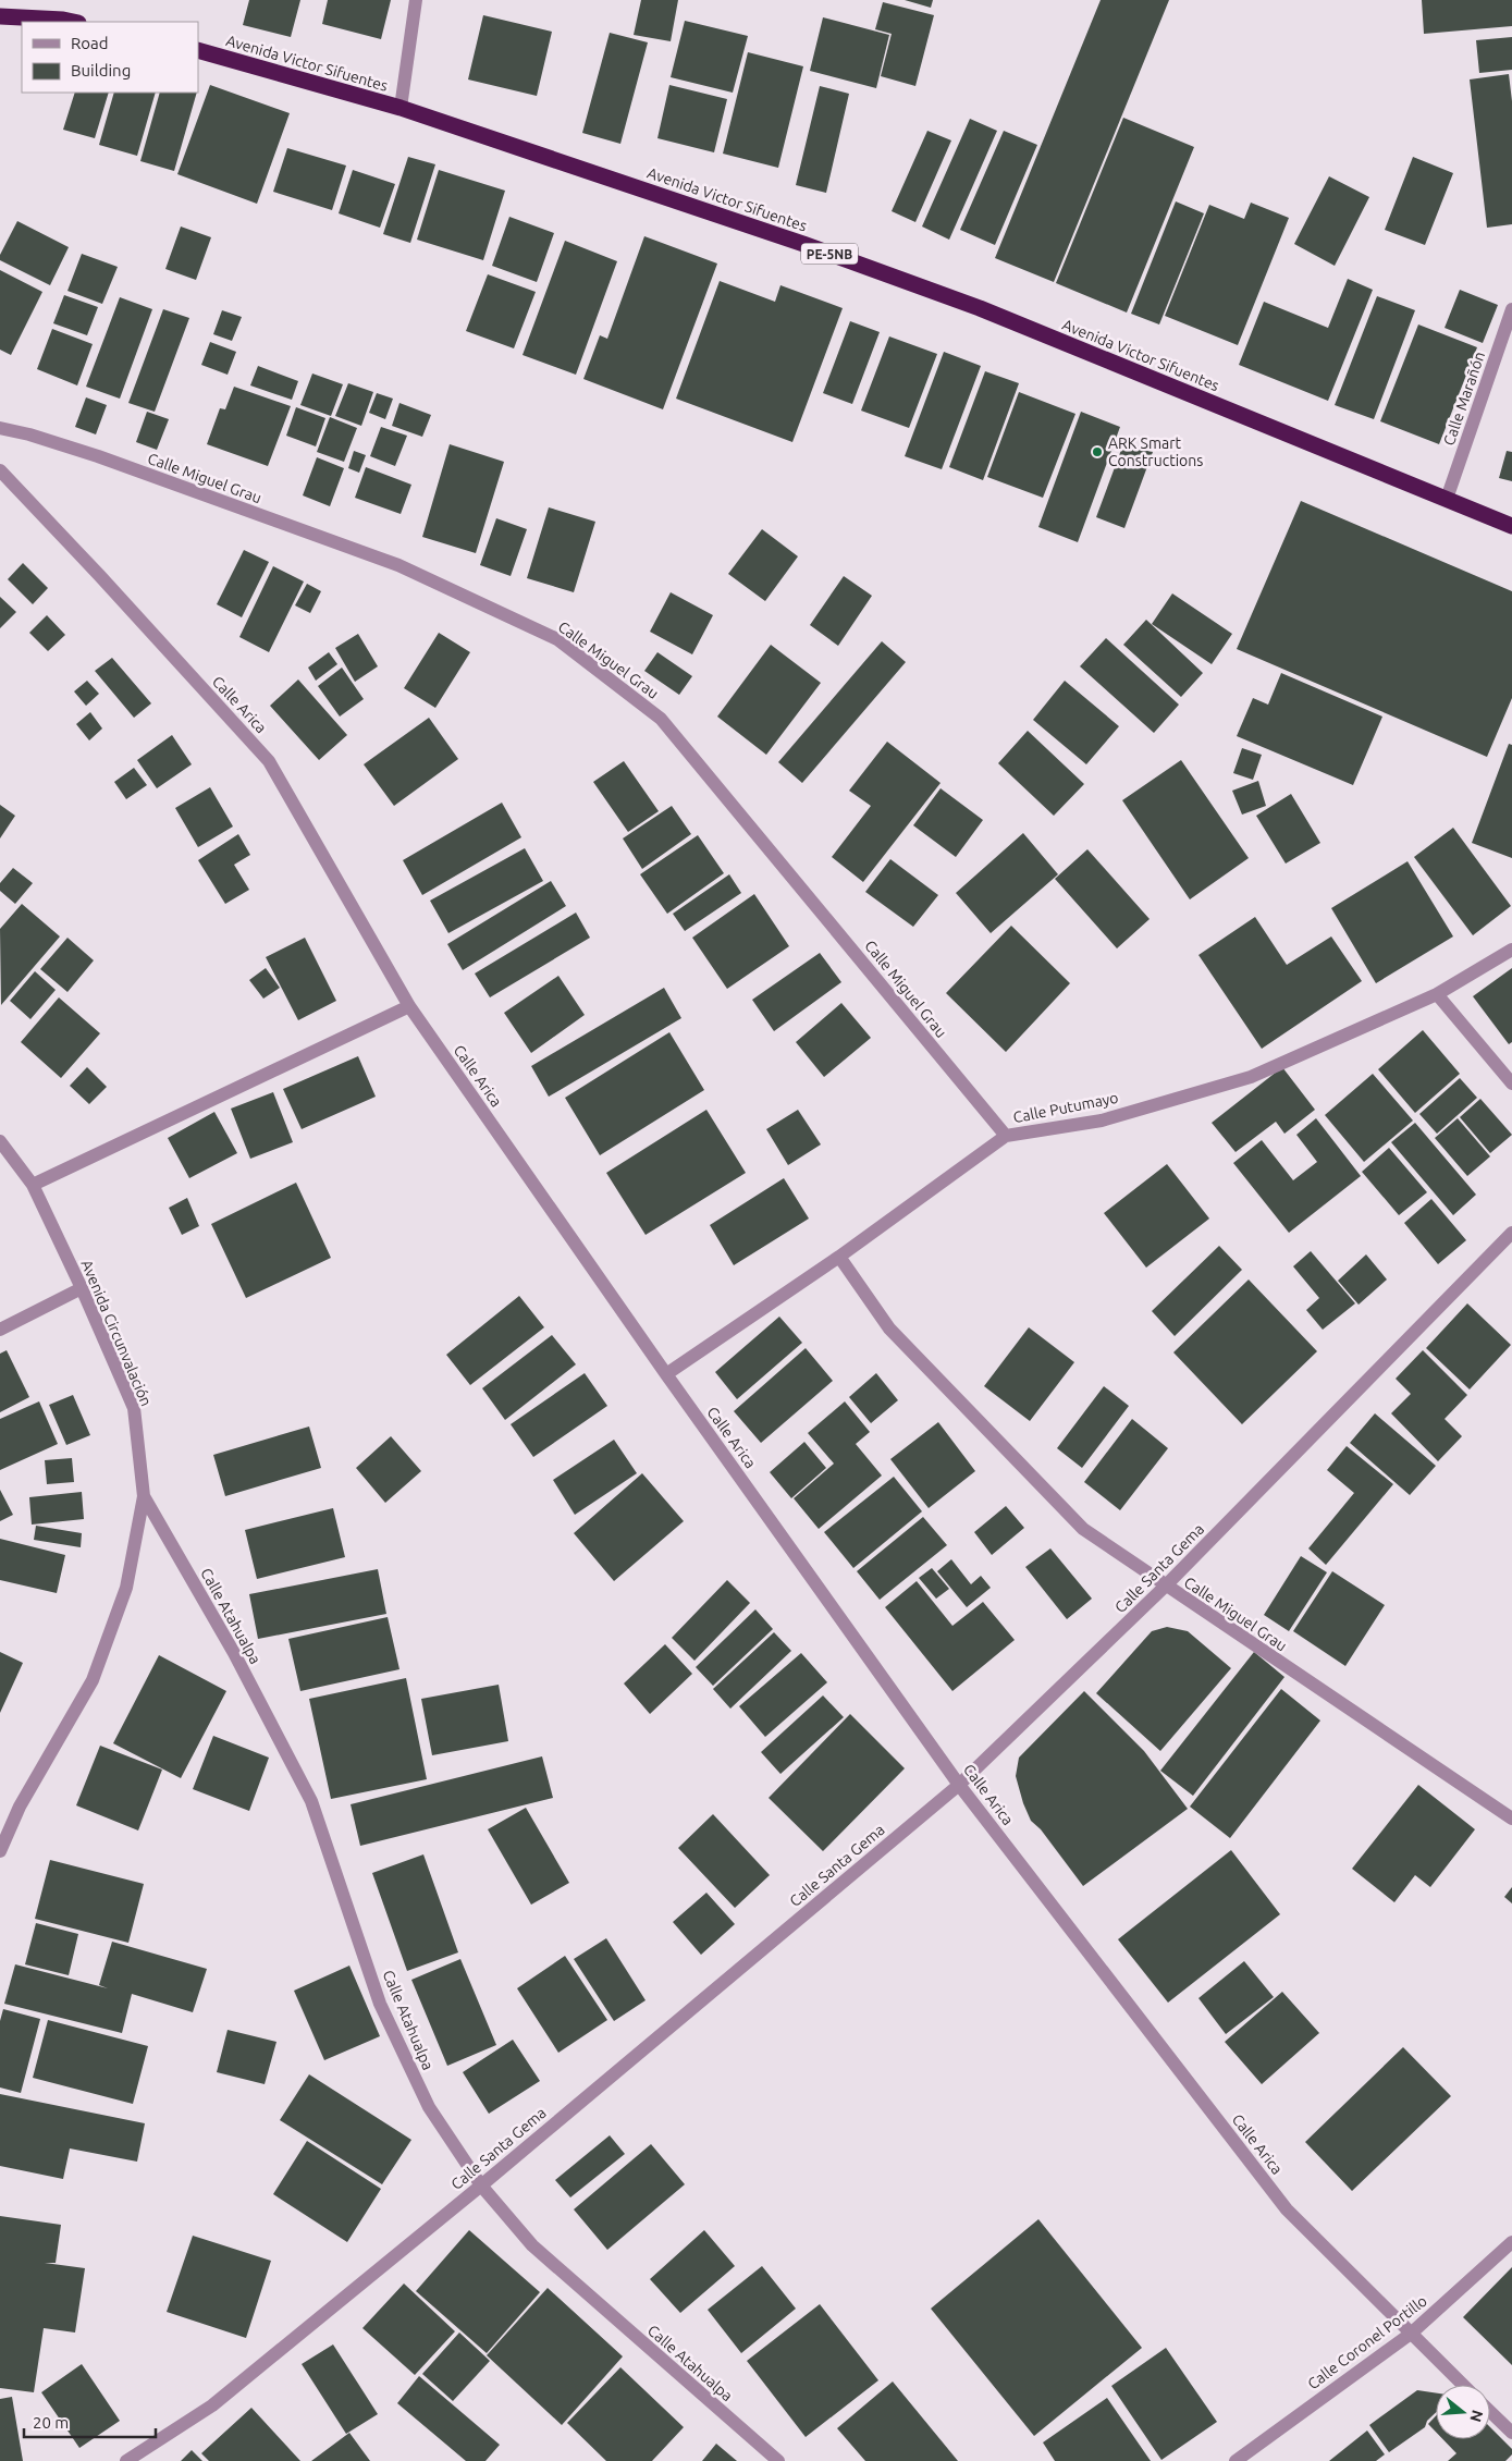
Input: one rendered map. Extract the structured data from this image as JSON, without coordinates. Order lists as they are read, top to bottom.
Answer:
{
  "streets": {
    "highway": ["Avenida Victor Sifuentes", "PE-5NB"],
    "street": [
      "Calle Marañón",
      "Calle Miguel Grau",
      "Calle Arica",
      "Calle Putumayo",
      "Avenida Circunvalación",
      "Calle Santa Gema",
      "Calle Atahualpa",
      "Calle Coronel Portillo"
    ]
  },
  "crossings": [
    ["Avenida Victor Sifuentes", "PE-5NB"],
    ["Avenida Victor Sifuentes", "Calle Marañón"],
    ["PE-5NB", "Calle Marañón"],
    ["Calle Miguel Grau", "Calle Putumayo"],
    ["Calle Miguel Grau", "Calle Santa Gema"],
    ["Calle Arica", "Calle Putumayo"],
    ["Calle Arica", "Calle Santa Gema"],
    ["Calle Arica", "Calle Coronel Portillo"],
    ["Avenida Circunvalación", "Calle Atahualpa"],
    ["Calle Santa Gema", "Calle Atahualpa"]
  ],
  "places": ["ARK Smart Constructions"],
  "legend": ["Road", "Building"],
  "scale_bar": "20 m",
  "north": "right"
}
